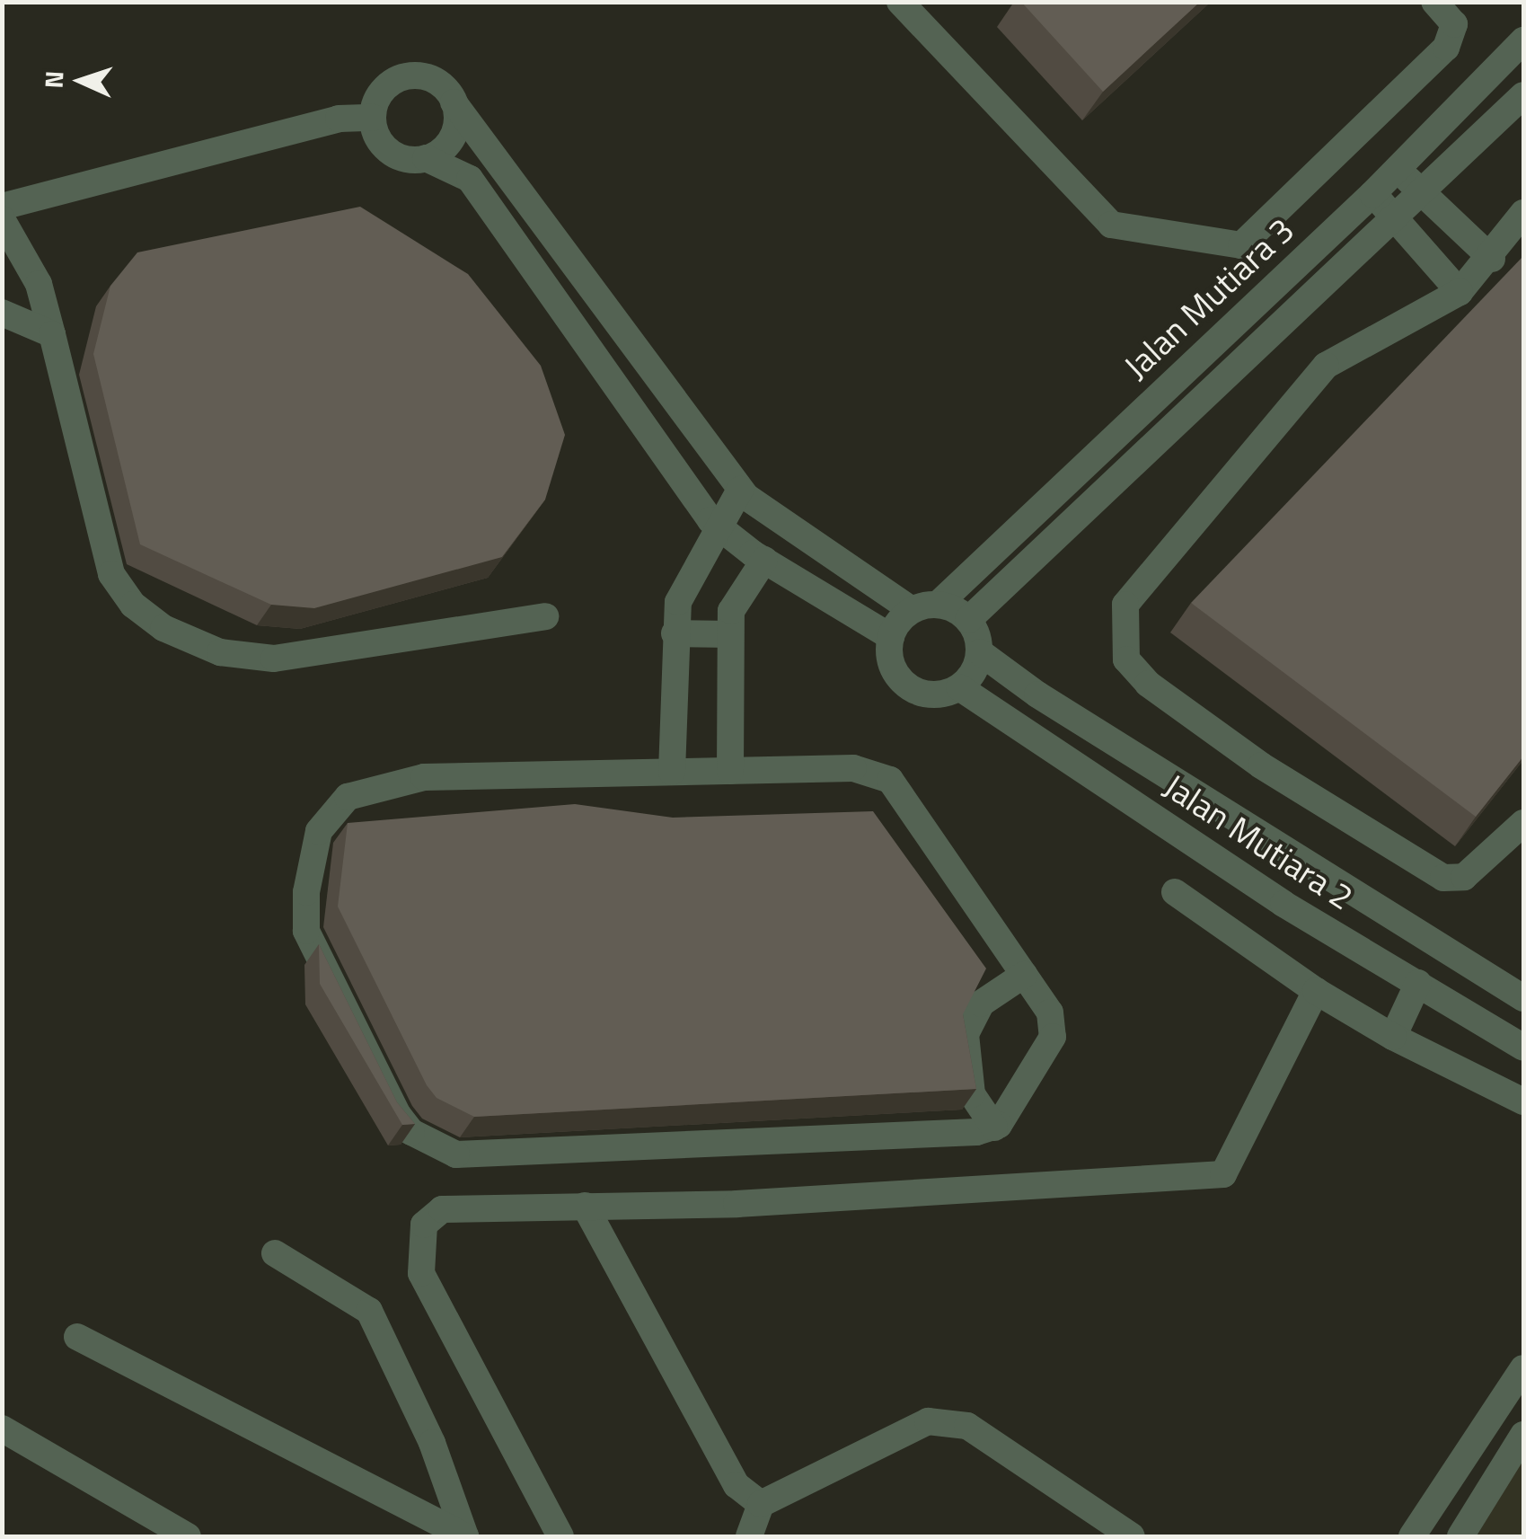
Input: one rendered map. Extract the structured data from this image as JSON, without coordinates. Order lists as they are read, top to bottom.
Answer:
{
  "streets": {
    "street": ["Jalan Mutiara 3", "Jalan Mutiara 2"]
  },
  "crossings": [
    ["Jalan Mutiara 3", "Jalan Mutiara 2"]
  ],
  "north": "left"
}
